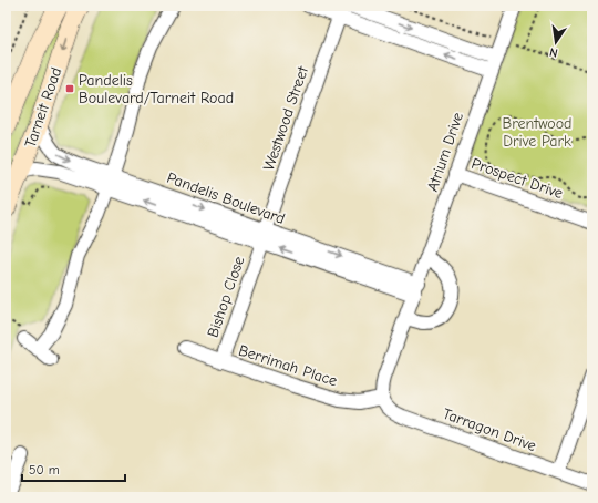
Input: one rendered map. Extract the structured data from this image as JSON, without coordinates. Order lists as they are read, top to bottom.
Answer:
{
  "streets": {
    "main road": ["Tarneit Road"],
    "street": [
      "Westwood Street",
      "Atrium Drive",
      "Prospect Drive",
      "Pandelis Boulevard",
      "Bishop Close",
      "Berrimah Place",
      "Tarragon Drive"
    ]
  },
  "crossings": [
    ["Tarneit Road", "Pandelis Boulevard"],
    ["Westwood Street", "Pandelis Boulevard"],
    ["Westwood Street", "Bishop Close"],
    ["Atrium Drive", "Prospect Drive"],
    ["Atrium Drive", "Pandelis Boulevard"],
    ["Atrium Drive", "Berrimah Place"],
    ["Atrium Drive", "Tarragon Drive"],
    ["Pandelis Boulevard", "Bishop Close"],
    ["Bishop Close", "Berrimah Place"],
    ["Berrimah Place", "Tarragon Drive"]
  ],
  "parks": ["Brentwood Drive Park"],
  "places": {
    "transit": ["Pandelis Boulevard/Tarneit Road"]
  },
  "scale_bar": "50 m",
  "north": "bottom"
}
